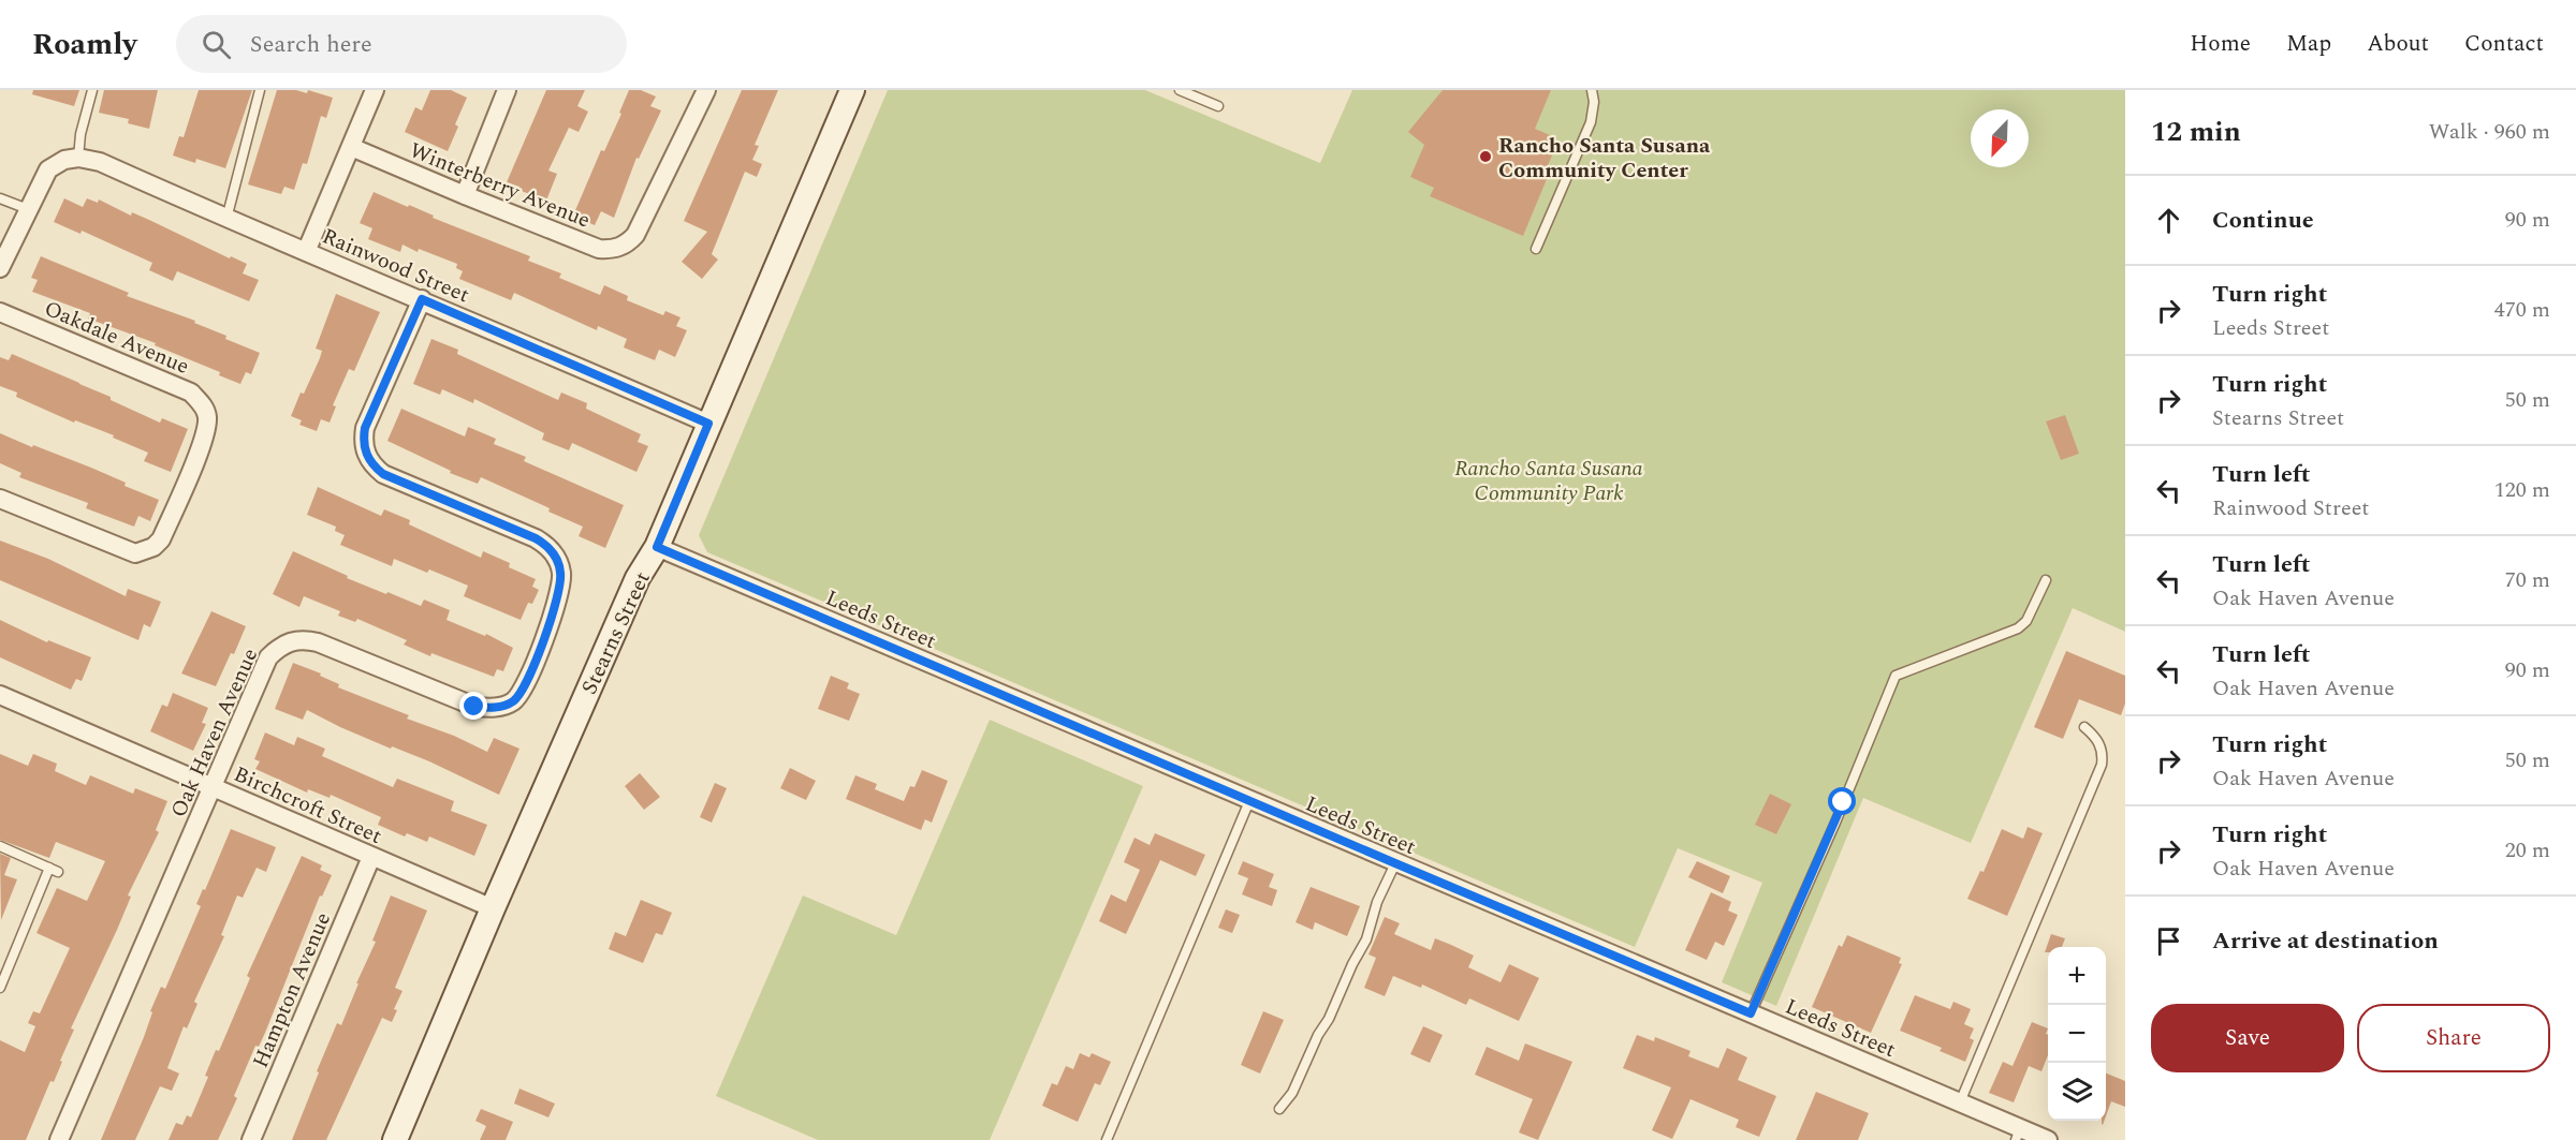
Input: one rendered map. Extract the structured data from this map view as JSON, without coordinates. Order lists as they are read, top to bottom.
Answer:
{
  "streets": {
    "main road": ["Stearns Street"],
    "street": [
      "Winterberry Avenue",
      "Rainwood Street",
      "Oakdale Avenue",
      "Leeds Street",
      "Oak Haven Avenue",
      "Birchcroft Street",
      "Hampton Avenue"
    ]
  },
  "crossings": [
    ["Rainwood Street", "Stearns Street"],
    ["Rainwood Street", "Oak Haven Avenue"],
    ["Leeds Street", "Stearns Street"],
    ["Stearns Street", "Birchcroft Street"],
    ["Oak Haven Avenue", "Birchcroft Street"],
    ["Birchcroft Street", "Hampton Avenue"]
  ],
  "parks": ["Rancho Santa Susana Community Park"],
  "places": ["Rancho Santa Susana Community Center"],
  "north": "bottom left",
  "page": {
    "header": "Roamly",
    "search": "Search here",
    "nav": [
      "Home",
      "Map",
      "About",
      "Contact"
    ],
    "heading": ["12 min", "Walk · 960 m"],
    "list": [
      ["Continue", "90 m"],
      ["Turn right", "Leeds Street", "470 m"],
      ["Turn right", "Stearns Street", "50 m"],
      ["Turn left", "Rainwood Street", "120 m"],
      ["Turn left", "Oak Haven Avenue", "70 m"],
      ["Turn left", "Oak Haven Avenue", "90 m"],
      ["Turn right", "Oak Haven Avenue", "50 m"],
      ["Turn right", "Oak Haven Avenue", "20 m"],
      "Arrive at destination"
    ],
    "map_buttons": ["+", "−"],
    "buttons": ["Save", "Share"]
  }
}
